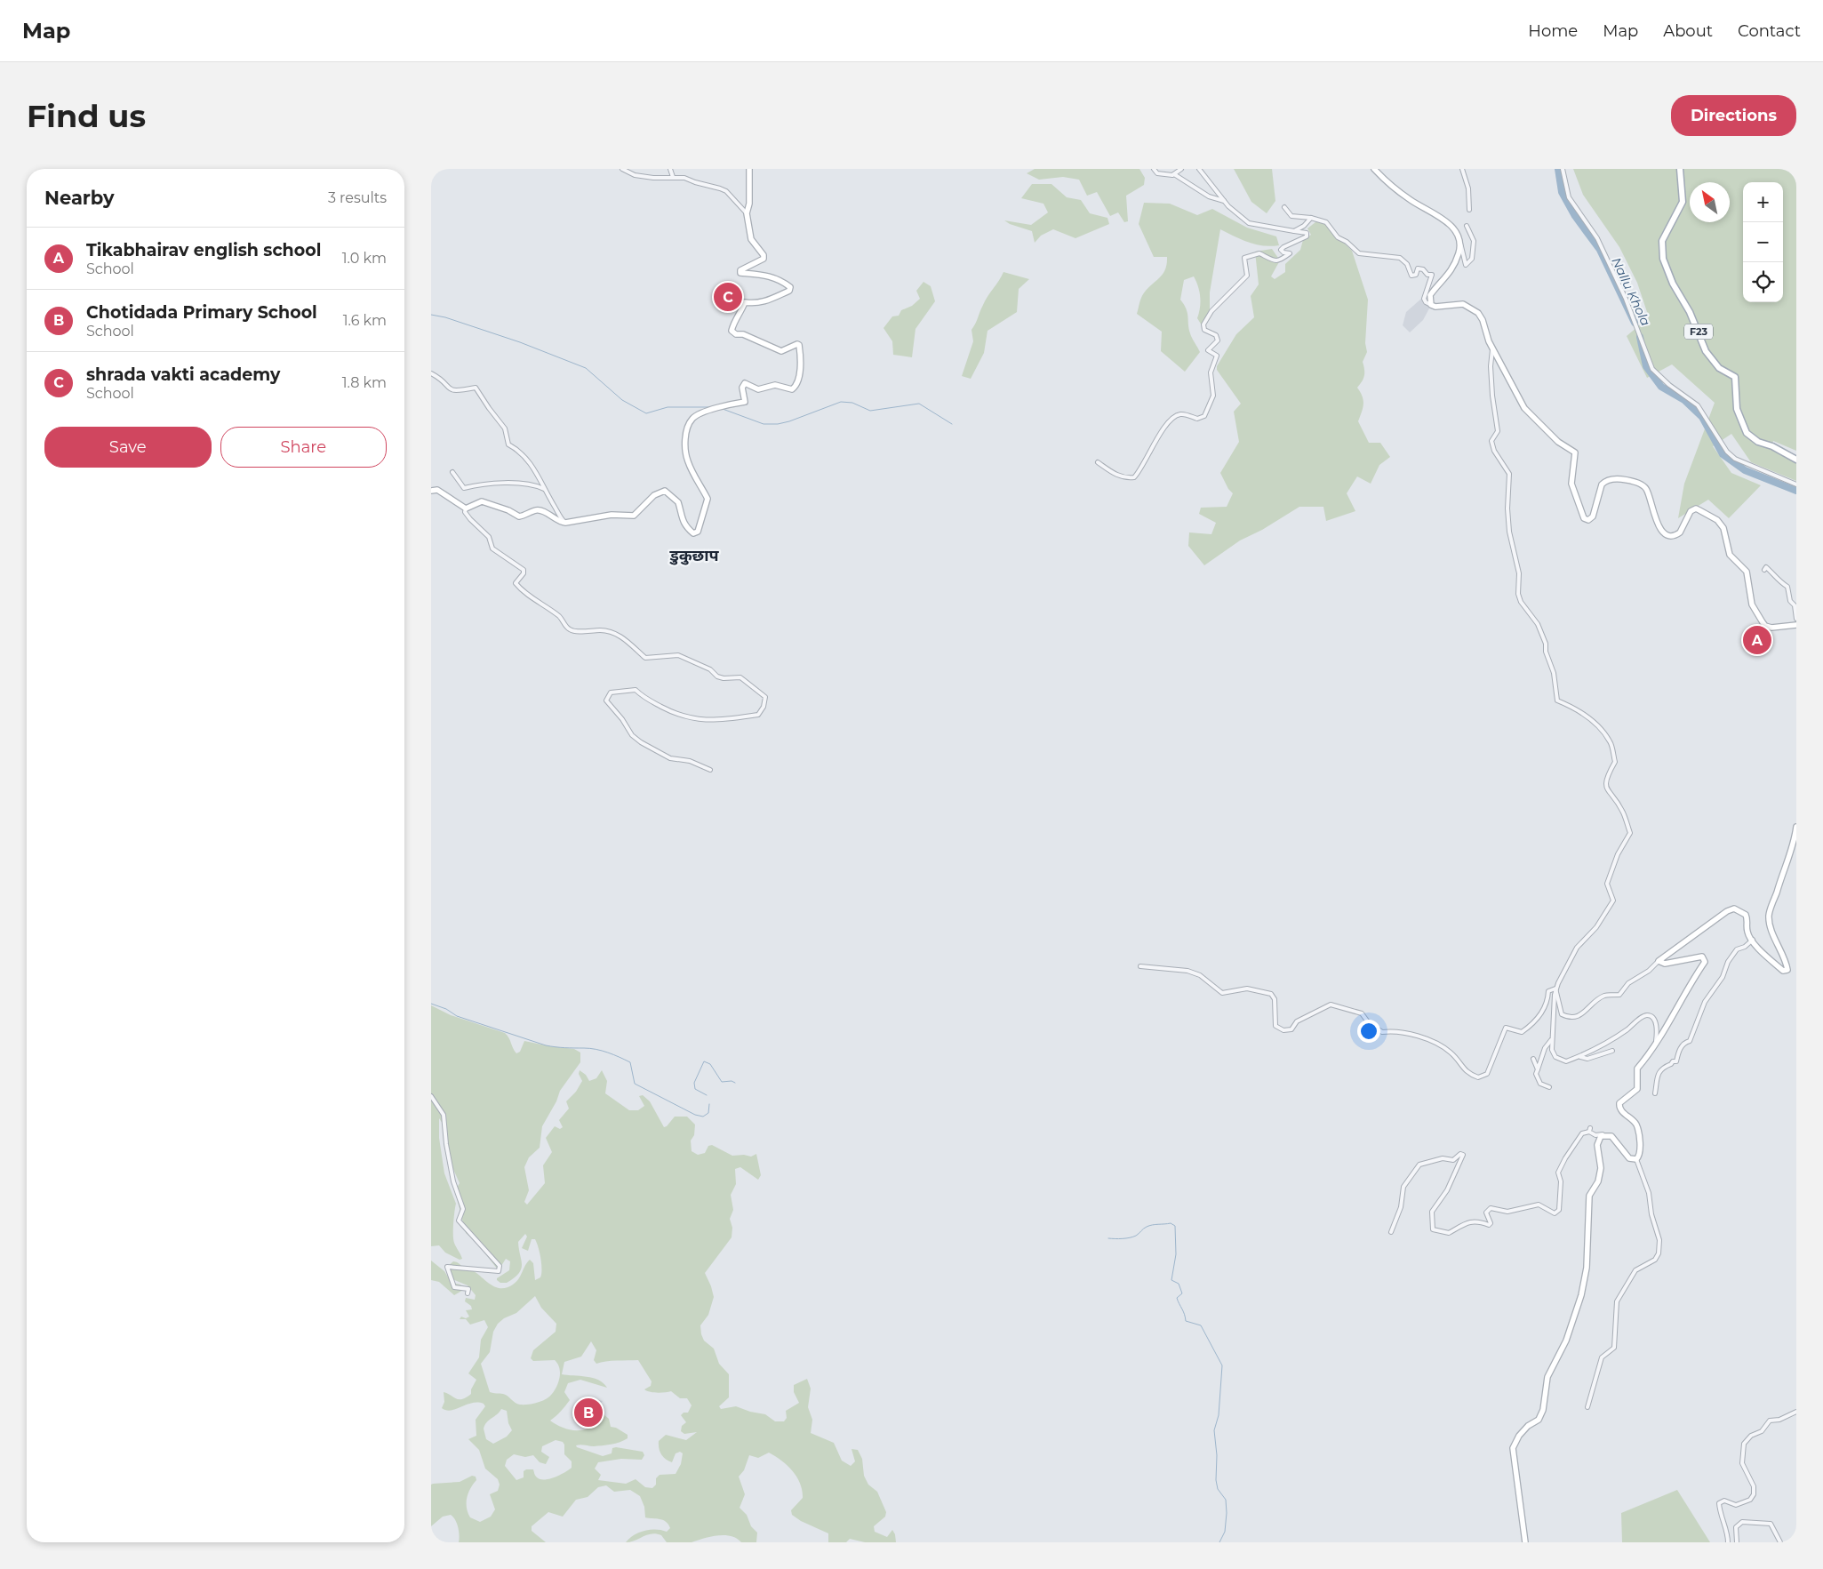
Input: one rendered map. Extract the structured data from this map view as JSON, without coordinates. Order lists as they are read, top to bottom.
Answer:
{
  "streets": {
    "main road": ["F23"]
  },
  "districts": ["डुकुछाप"],
  "water": ["Nallu Khola"],
  "north": "top left",
  "page": {
    "header": "Map",
    "nav": [
      "Home",
      "Map",
      "About",
      "Contact"
    ],
    "buttons": [
      "Directions",
      ["Save", "Share"]
    ],
    "title": "Find us",
    "heading": ["Nearby", "3 results"],
    "map_buttons": ["+", "−"],
    "list": [
      {
        "mark": "A",
        "name": "Tikabhairav english school",
        "note": "School",
        "value": "1.0 km"
      },
      {
        "mark": "B",
        "name": "Chotidada Primary School",
        "note": "School",
        "value": "1.6 km"
      },
      {
        "mark": "C",
        "name": "shrada vakti academy",
        "note": "School",
        "value": "1.8 km"
      }
    ],
    "pins": ["C", "A", "B"]
  }
}
